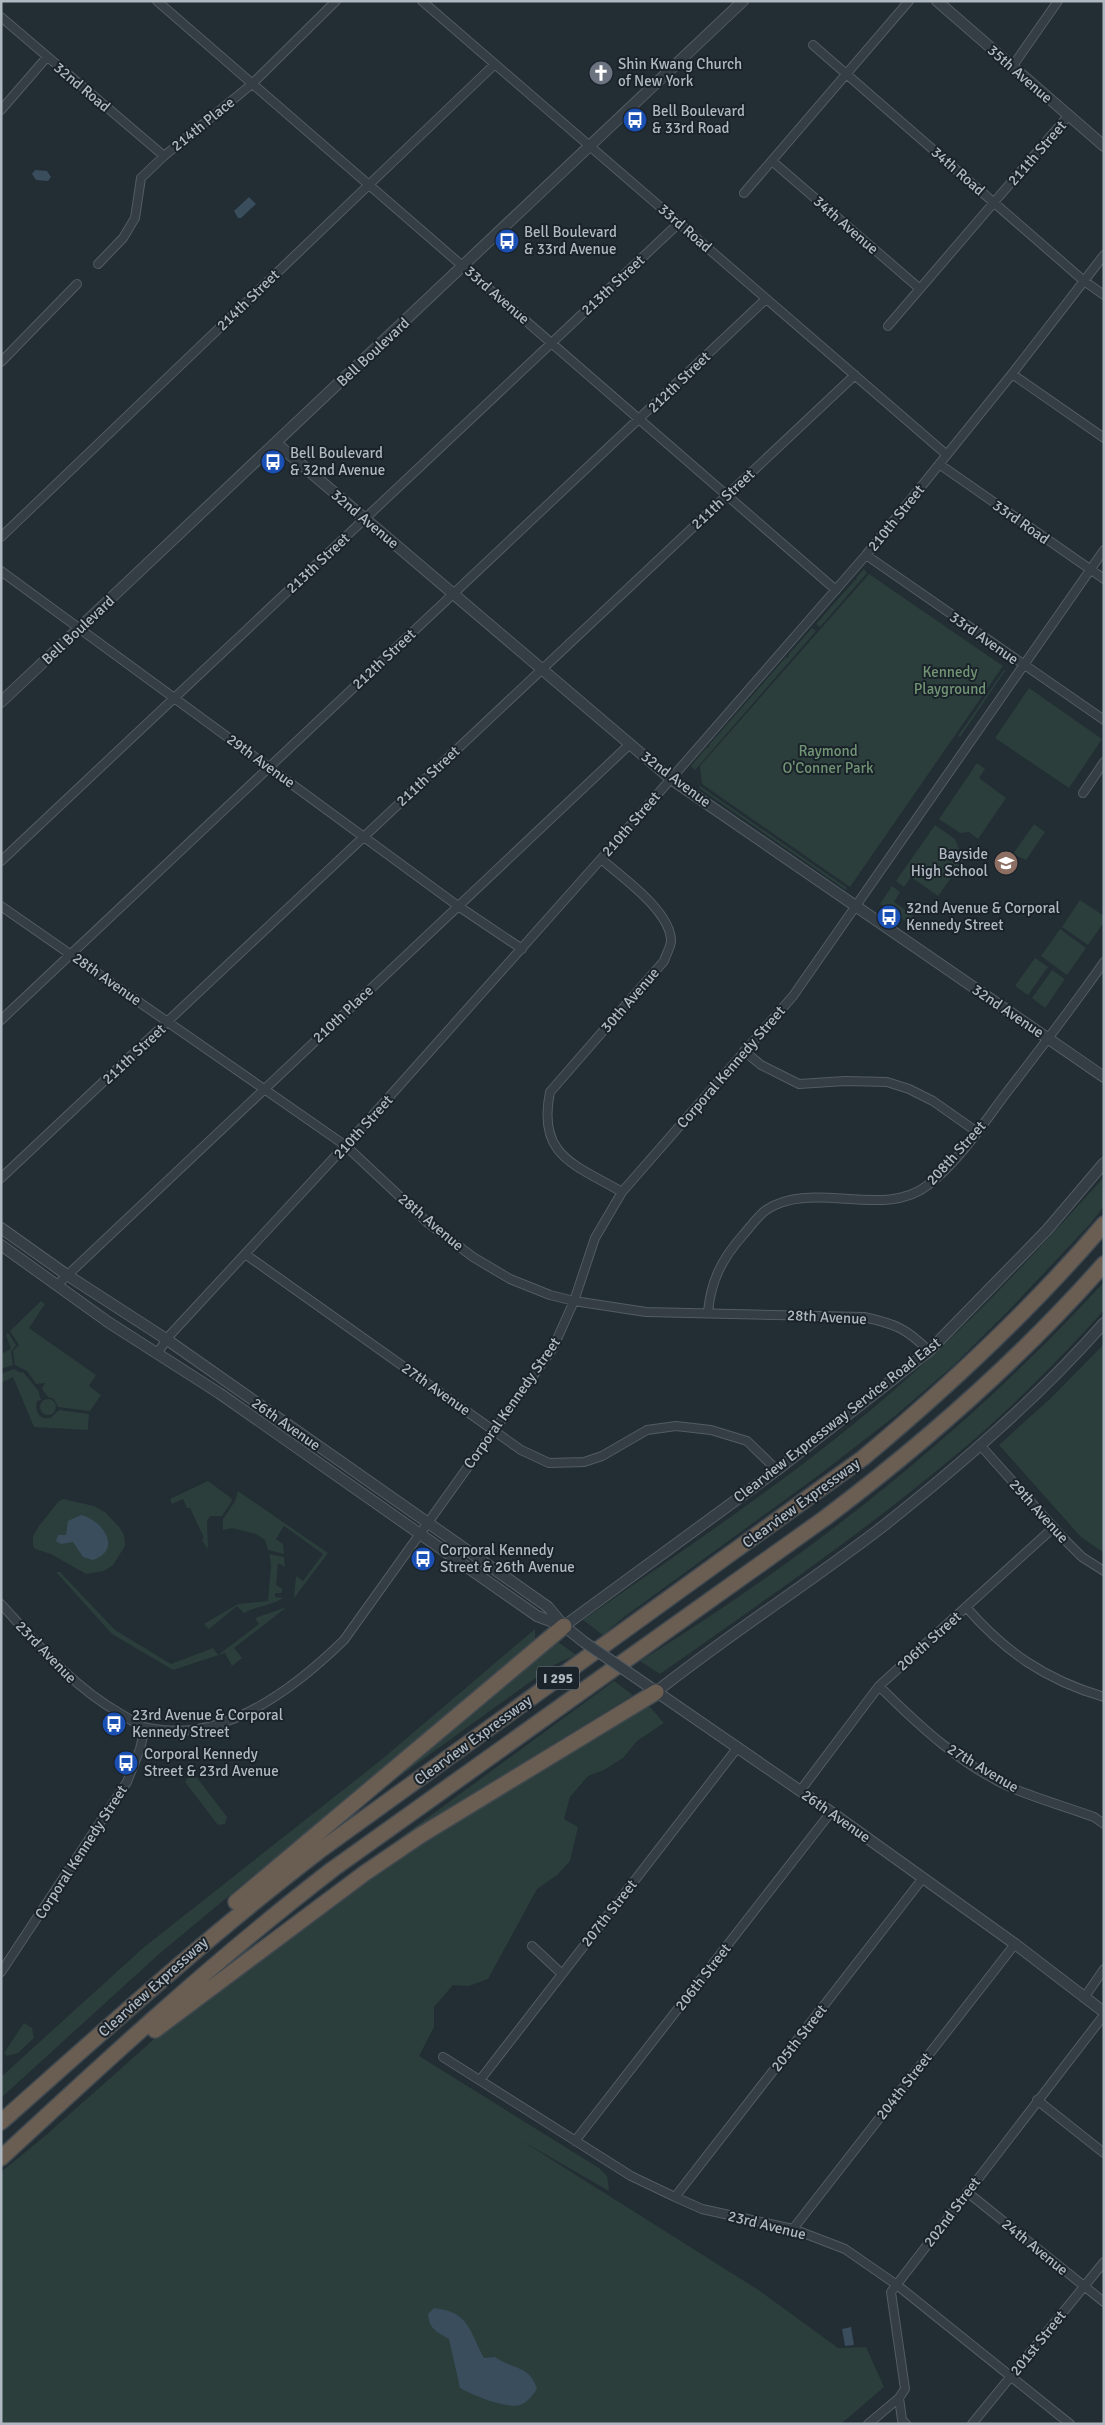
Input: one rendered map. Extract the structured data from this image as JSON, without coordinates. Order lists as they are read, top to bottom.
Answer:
{
  "streets": {
    "highway": ["Clearview Expressway", "I 295"],
    "street": [
      "35th Avenue",
      "32nd Road",
      "214th Place",
      "211th Street",
      "34th Road",
      "34th Avenue",
      "33rd Road",
      "213th Street",
      "33rd Avenue",
      "214th Street",
      "Bell Boulevard",
      "212th Street",
      "210th Street",
      "32nd Avenue",
      "29th Avenue",
      "28th Avenue",
      "30th Avenue",
      "210th Place",
      "Corporal Kennedy Street",
      "208th Street",
      "27th Avenue",
      "Clearview Expressway Service Road East",
      "26th Avenue",
      "206th Street",
      "23rd Avenue",
      "207th Street",
      "205th Street",
      "204th Street",
      "202nd Street",
      "24th Avenue",
      "201st Street"
    ]
  },
  "crossings": [
    ["35th Avenue", "211th Street"],
    ["32nd Road", "214th Place"],
    ["214th Place", "33rd Avenue"],
    ["211th Street", "34th Road"],
    ["211th Street", "34th Avenue"],
    ["211th Street", "33rd Road"],
    ["211th Street", "33rd Avenue"],
    ["211th Street", "32nd Avenue"],
    ["211th Street", "29th Avenue"],
    ["211th Street", "28th Avenue"],
    ["34th Road", "210th Street"],
    ["33rd Road", "213th Street"],
    ["33rd Road", "214th Street"],
    ["33rd Road", "Bell Boulevard"],
    ["33rd Road", "212th Street"],
    ["33rd Road", "210th Street"],
    ["33rd Road", "Corporal Kennedy Street"],
    ["213th Street", "33rd Avenue"],
    ["213th Street", "32nd Avenue"],
    ["213th Street", "29th Avenue"],
    ["33rd Avenue", "214th Street"],
    ["33rd Avenue", "Bell Boulevard"],
    ["33rd Avenue", "212th Street"],
    ["33rd Avenue", "210th Street"],
    ["33rd Avenue", "Corporal Kennedy Street"],
    ["Bell Boulevard", "32nd Avenue"],
    ["Bell Boulevard", "29th Avenue"],
    ["212th Street", "32nd Avenue"],
    ["212th Street", "29th Avenue"],
    ["212th Street", "28th Avenue"],
    ["210th Street", "32nd Avenue"],
    ["210th Street", "29th Avenue"],
    ["210th Street", "28th Avenue"],
    ["210th Street", "30th Avenue"],
    ["210th Street", "27th Avenue"],
    ["210th Street", "26th Avenue"],
    ["32nd Avenue", "210th Place"],
    ["32nd Avenue", "Corporal Kennedy Street"],
    ["32nd Avenue", "208th Street"],
    ["29th Avenue", "210th Place"],
    ["29th Avenue", "206th Street"],
    ["28th Avenue", "210th Place"],
    ["28th Avenue", "Corporal Kennedy Street"],
    ["28th Avenue", "208th Street"],
    ["28th Avenue", "Clearview Expressway Service Road East"],
    ["30th Avenue", "Corporal Kennedy Street"],
    ["210th Place", "26th Avenue"],
    ["Corporal Kennedy Street", "27th Avenue"],
    ["Corporal Kennedy Street", "26th Avenue"],
    ["Corporal Kennedy Street", "23rd Avenue"],
    ["27th Avenue", "Clearview Expressway Service Road East"],
    ["27th Avenue", "206th Street"],
    ["Clearview Expressway Service Road East", "26th Avenue"],
    ["26th Avenue", "206th Street"],
    ["26th Avenue", "207th Street"],
    ["26th Avenue", "205th Street"],
    ["26th Avenue", "204th Street"],
    ["26th Avenue", "202nd Street"],
    ["206th Street", "23rd Avenue"],
    ["23rd Avenue", "207th Street"],
    ["23rd Avenue", "205th Street"],
    ["23rd Avenue", "204th Street"],
    ["23rd Avenue", "202nd Street"],
    ["23rd Avenue", "201st Street"],
    ["202nd Street", "24th Avenue"],
    ["24th Avenue", "201st Street"]
  ],
  "parks": ["Kennedy Playground", "Raymond O'Conner Park"],
  "places": {
    "church": ["Shin Kwang Church of New York"],
    "bus stop": [
      "Bell Boulevard & 33rd Road",
      "Bell Boulevard & 33rd Avenue",
      "Bell Boulevard & 32nd Avenue",
      "32nd Avenue & Corporal Kennedy Street",
      "Corporal Kennedy Street & 26th Avenue",
      "23rd Avenue & Corporal Kennedy Street",
      "Corporal Kennedy Street & 23rd Avenue"
    ],
    "school or university": ["Bayside High School"]
  }
}
